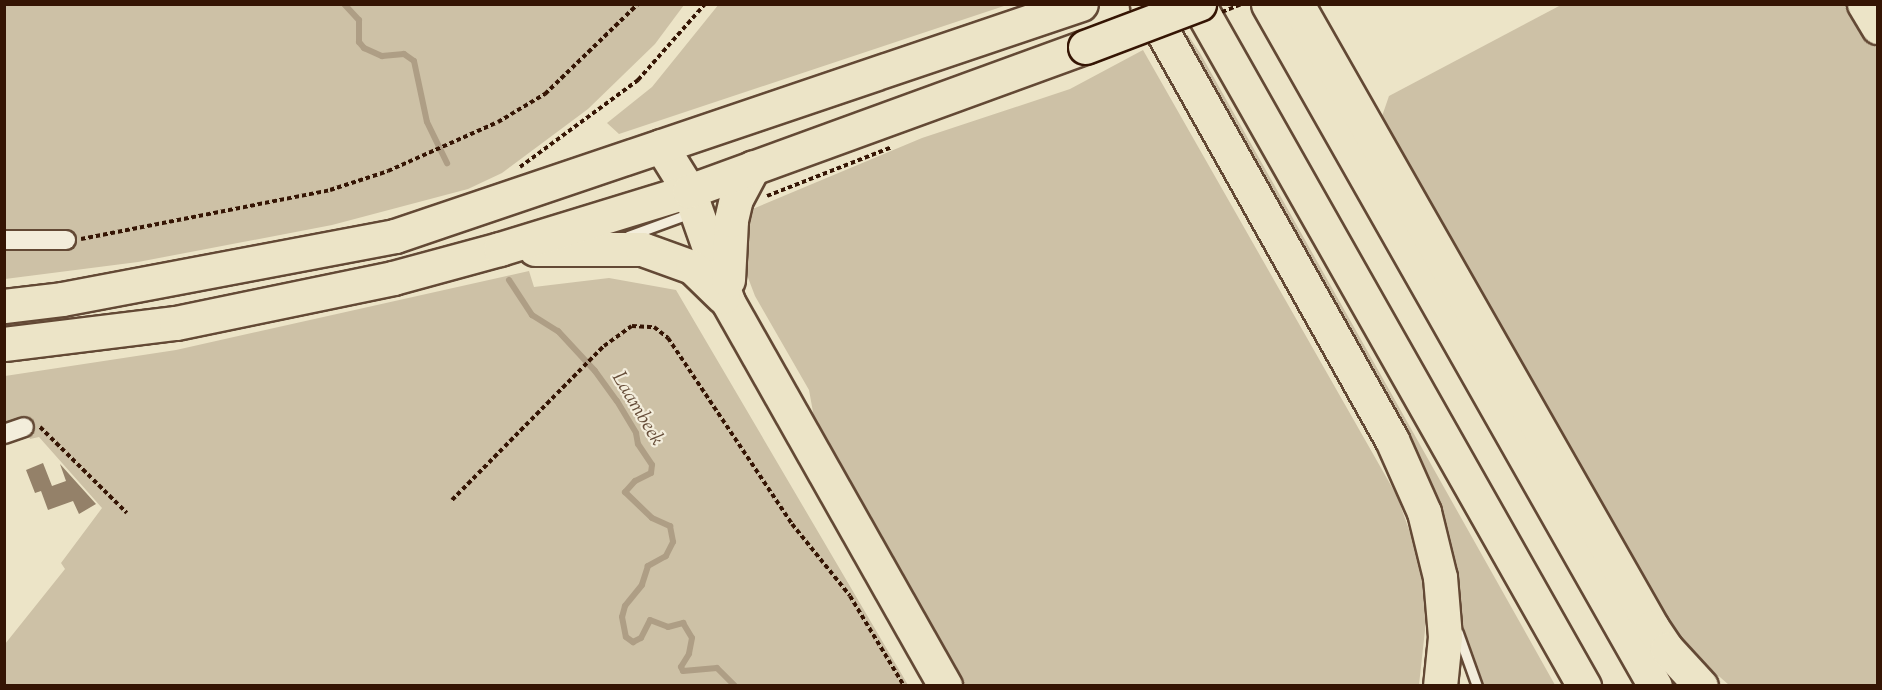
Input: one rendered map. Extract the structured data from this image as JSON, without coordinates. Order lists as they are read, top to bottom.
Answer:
{
  "water": ["Laambeek"]
}
